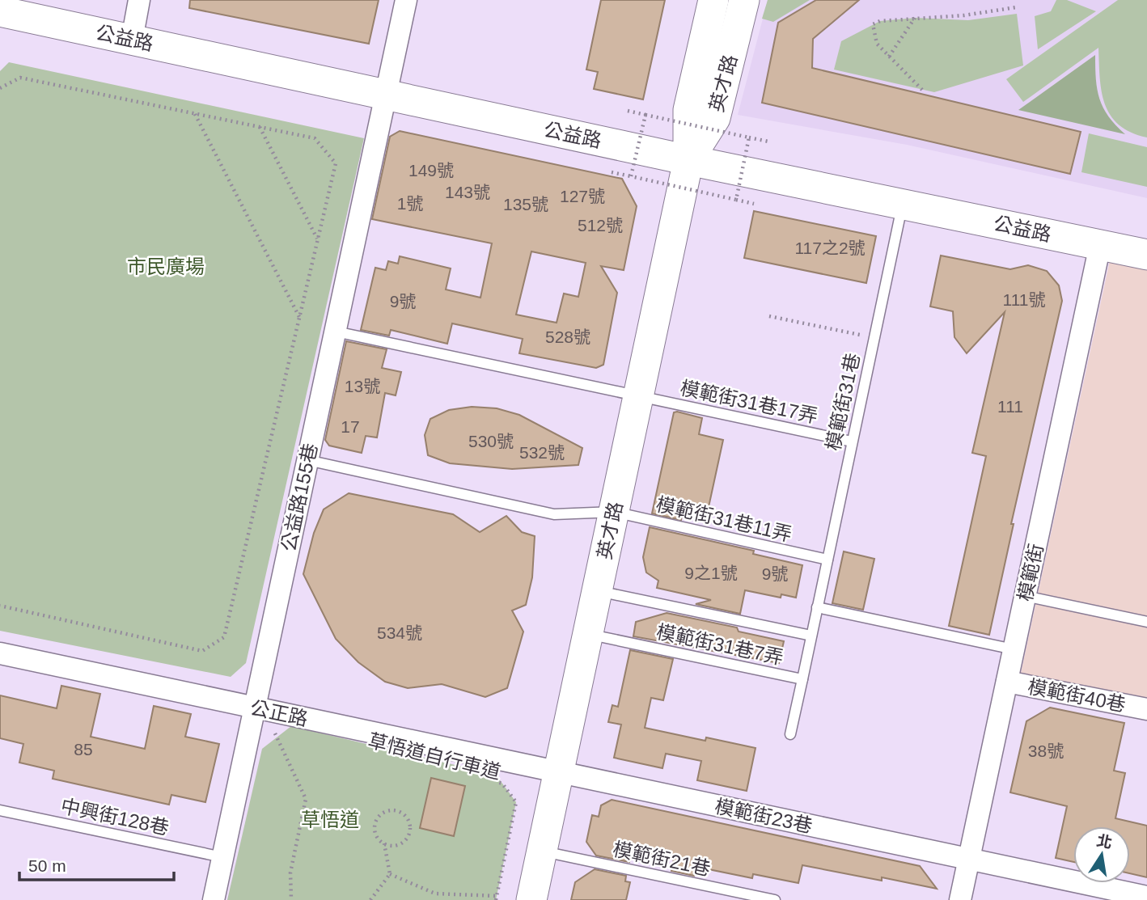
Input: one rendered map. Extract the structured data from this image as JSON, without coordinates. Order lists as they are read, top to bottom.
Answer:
{
  "streets": {
    "main road": ["公益路", "英才路"],
    "street": [
      "公益路155巷",
      "模範街",
      "模範街40巷",
      "公正路",
      "模範街23巷"
    ],
    "lane": [
      "模範街31巷17弄",
      "模範街31巷",
      "模範街31巷11弄",
      "模範街31巷7弄",
      "中興街128巷",
      "模範街21巷"
    ],
    "path": ["草悟道自行車道"]
  },
  "crossings": [
    ["公益路", "英才路"],
    ["公益路", "模範街31巷"],
    ["公益路", "公益路155巷"],
    ["公益路", "模範街"],
    ["英才路", "模範街31巷17弄"],
    ["英才路", "模範街31巷11弄"],
    ["英才路", "模範街31巷7弄"],
    ["英才路", "公正路"],
    ["英才路", "模範街23巷"],
    ["英才路", "模範街21巷"],
    ["模範街31巷17弄", "模範街31巷"],
    ["模範街31巷17弄", "公益路155巷"],
    ["模範街31巷", "模範街31巷11弄"],
    ["模範街31巷", "模範街31巷7弄"],
    ["公益路155巷", "模範街31巷11弄"],
    ["公益路155巷", "公正路"],
    ["公益路155巷", "中興街128巷"],
    ["模範街", "模範街40巷"],
    ["模範街", "模範街23巷"],
    ["公正路", "模範街23巷"]
  ],
  "parks": ["市民廣場", "草悟道"],
  "house_numbers": [
    "149號",
    "143號",
    "127號",
    "1號",
    "135號",
    "512號",
    "117之2號",
    "111號",
    "9號",
    "528號",
    "13號",
    "111",
    "17",
    "530號",
    "532號",
    "9之1號",
    "9號",
    "534號",
    "85",
    "38號"
  ],
  "scale_bar": "50 m",
  "north": "top"
}
